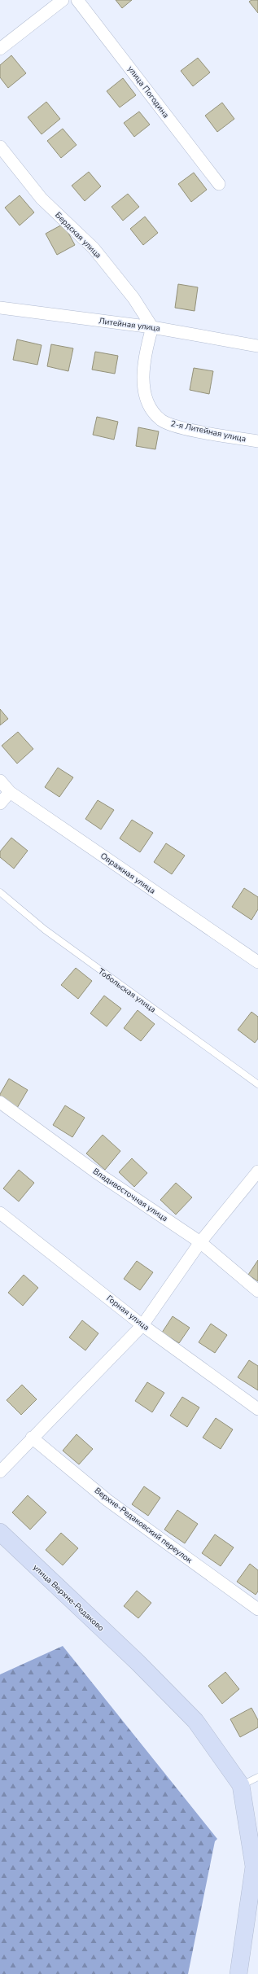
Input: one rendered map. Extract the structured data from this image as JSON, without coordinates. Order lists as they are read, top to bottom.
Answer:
{
  "streets": {
    "street": [
      "улица Погодина",
      "Бердская улица",
      "Литейная улица",
      "2-я Литейная улица",
      "Овражная улица",
      "Владивосточная улица",
      "Горная улица",
      "Верхне-Редаковский переулок",
      "улица Верхне-Редаково"
    ],
    "lane": ["Тобольская улица"]
  },
  "crossings": [
    ["Бердская улица", "Литейная улица"],
    ["Бердская улица", "2-я Литейная улица"],
    ["Литейная улица", "2-я Литейная улица"]
  ]
}
